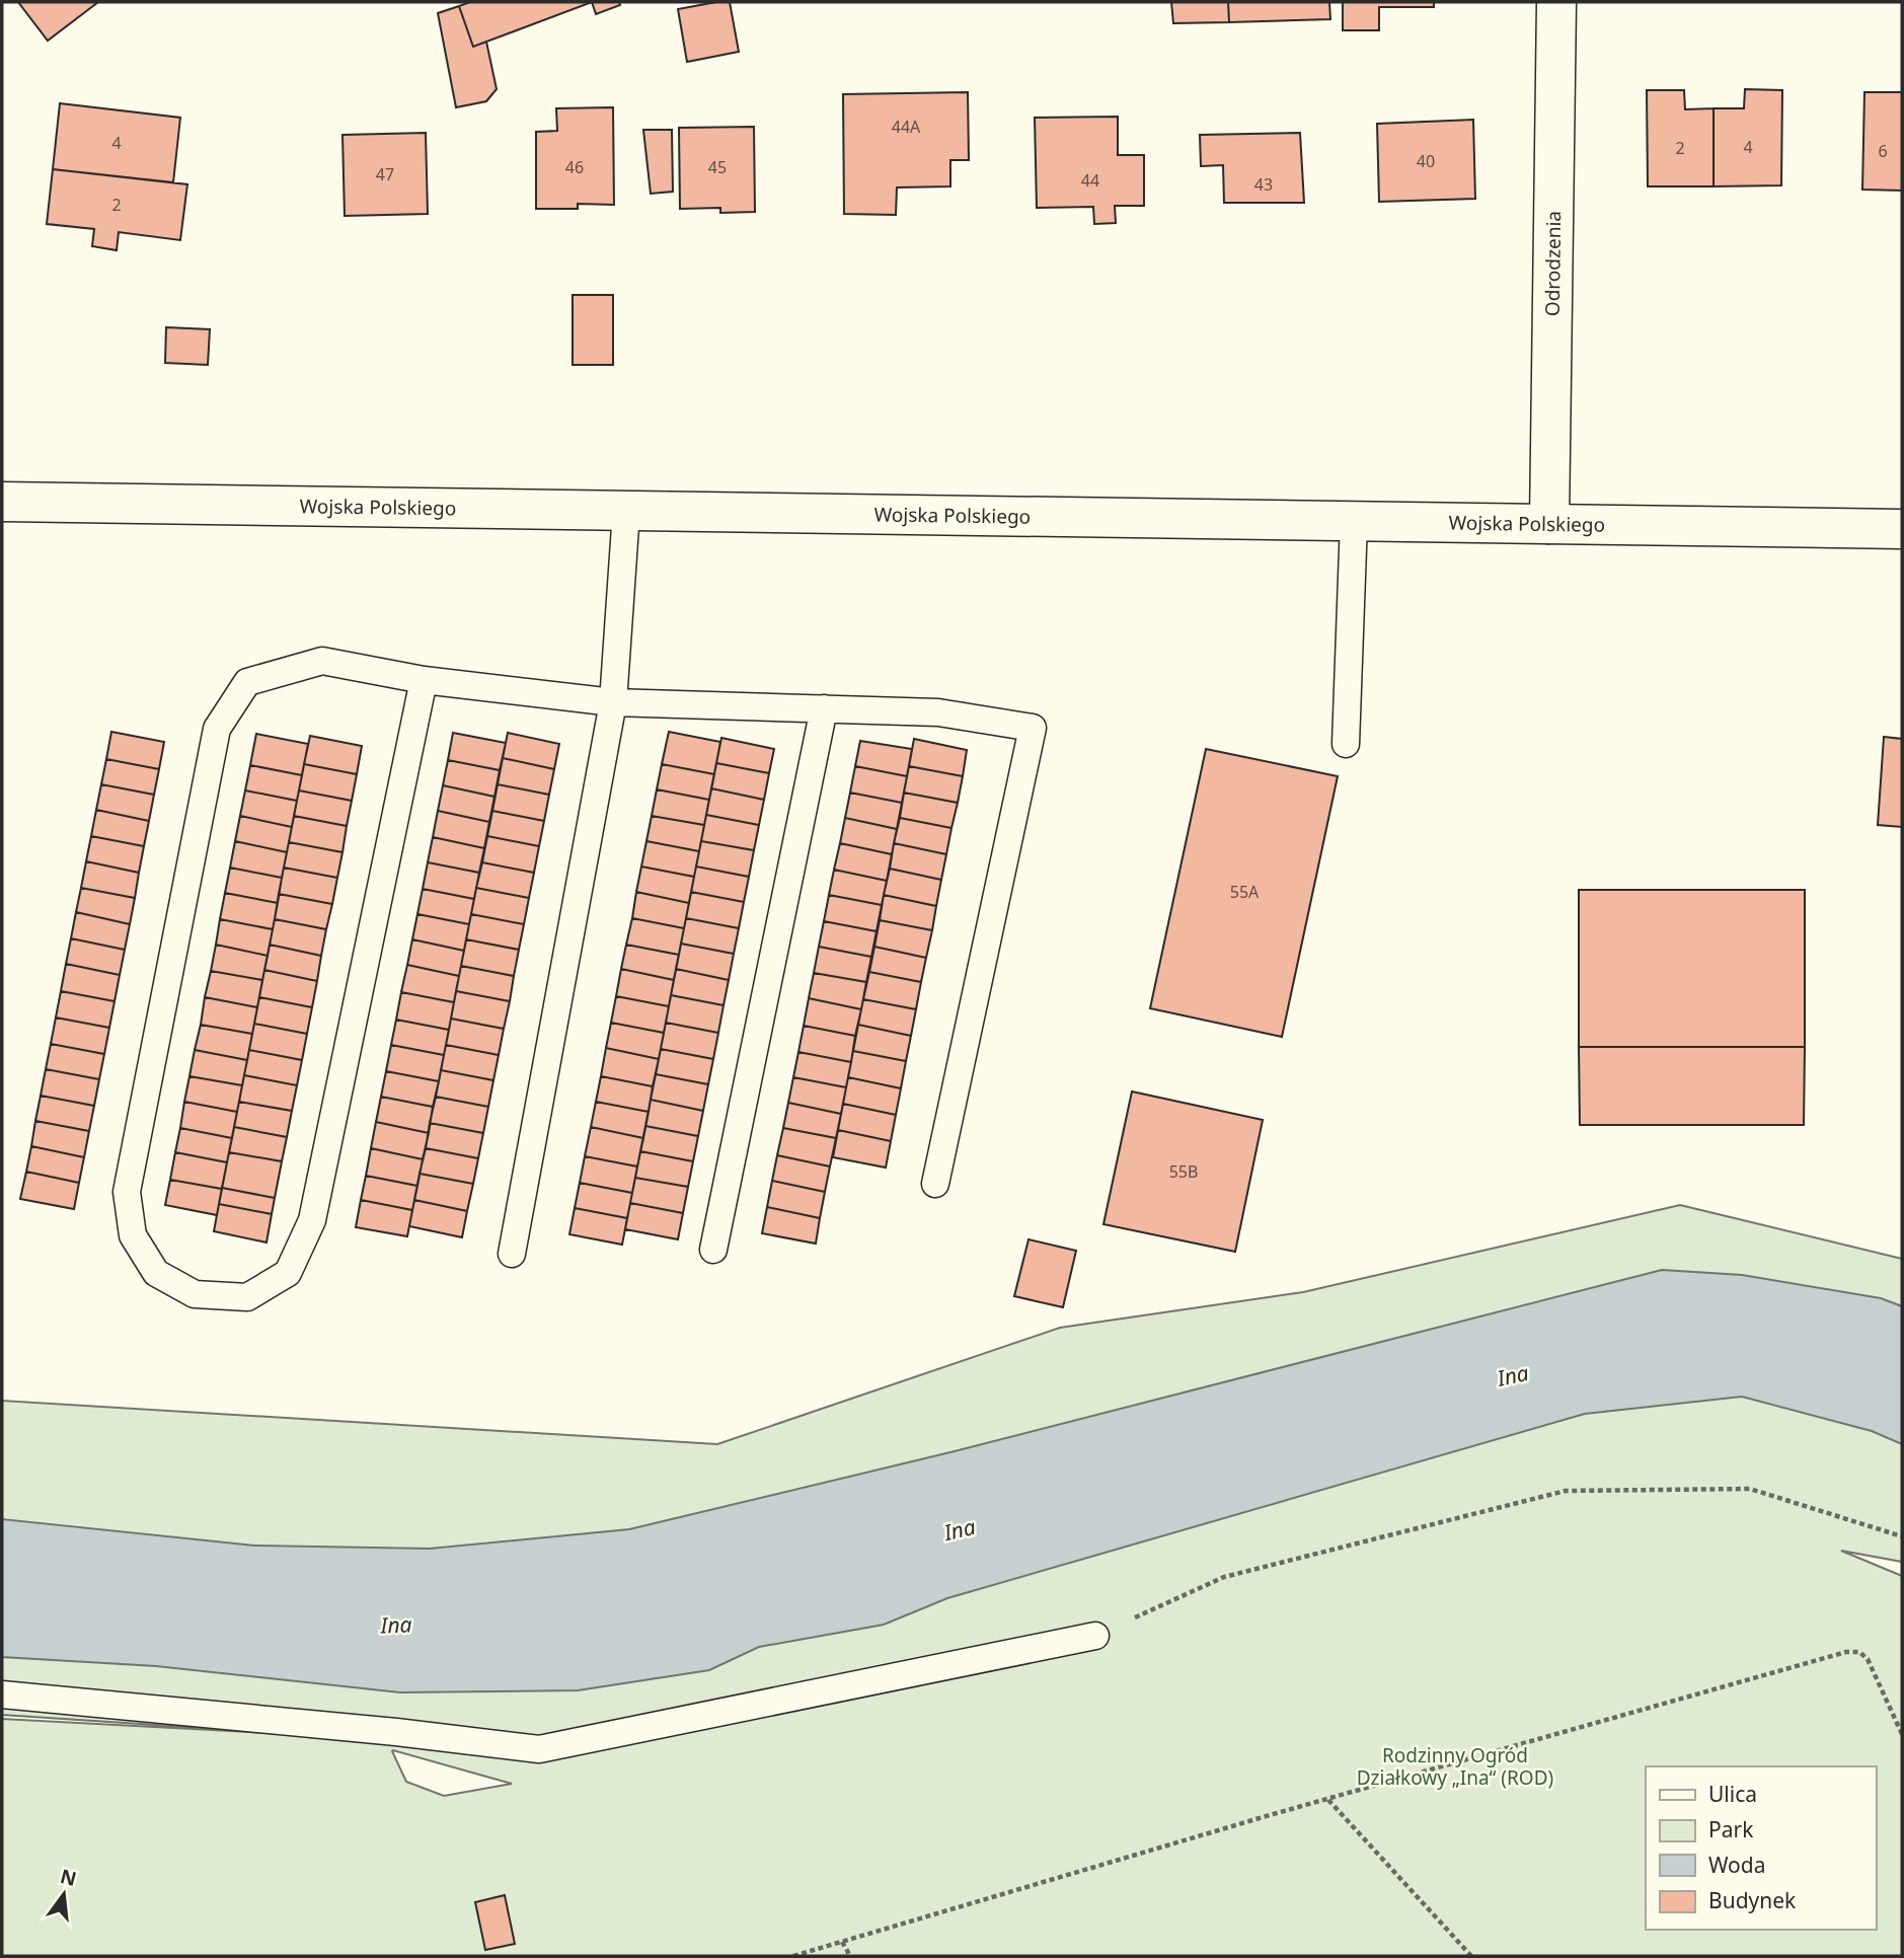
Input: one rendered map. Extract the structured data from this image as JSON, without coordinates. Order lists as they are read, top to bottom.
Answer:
{
  "streets": {
    "street": ["Odrodzenia", "Wojska Polskiego"]
  },
  "crossings": [
    ["Odrodzenia", "Wojska Polskiego"]
  ],
  "water": ["Ina"],
  "parks": ["Rodzinny Ogród Działkowy „Ina“ (ROD)"],
  "house_numbers": [
    "44A",
    "4",
    "4",
    "2",
    "6",
    "40",
    "46",
    "45",
    "47",
    "44",
    "43",
    "2",
    "55A",
    "55B"
  ],
  "legend": [
    "Ulica",
    "Park",
    "Woda",
    "Budynek"
  ],
  "north": "top"
}
